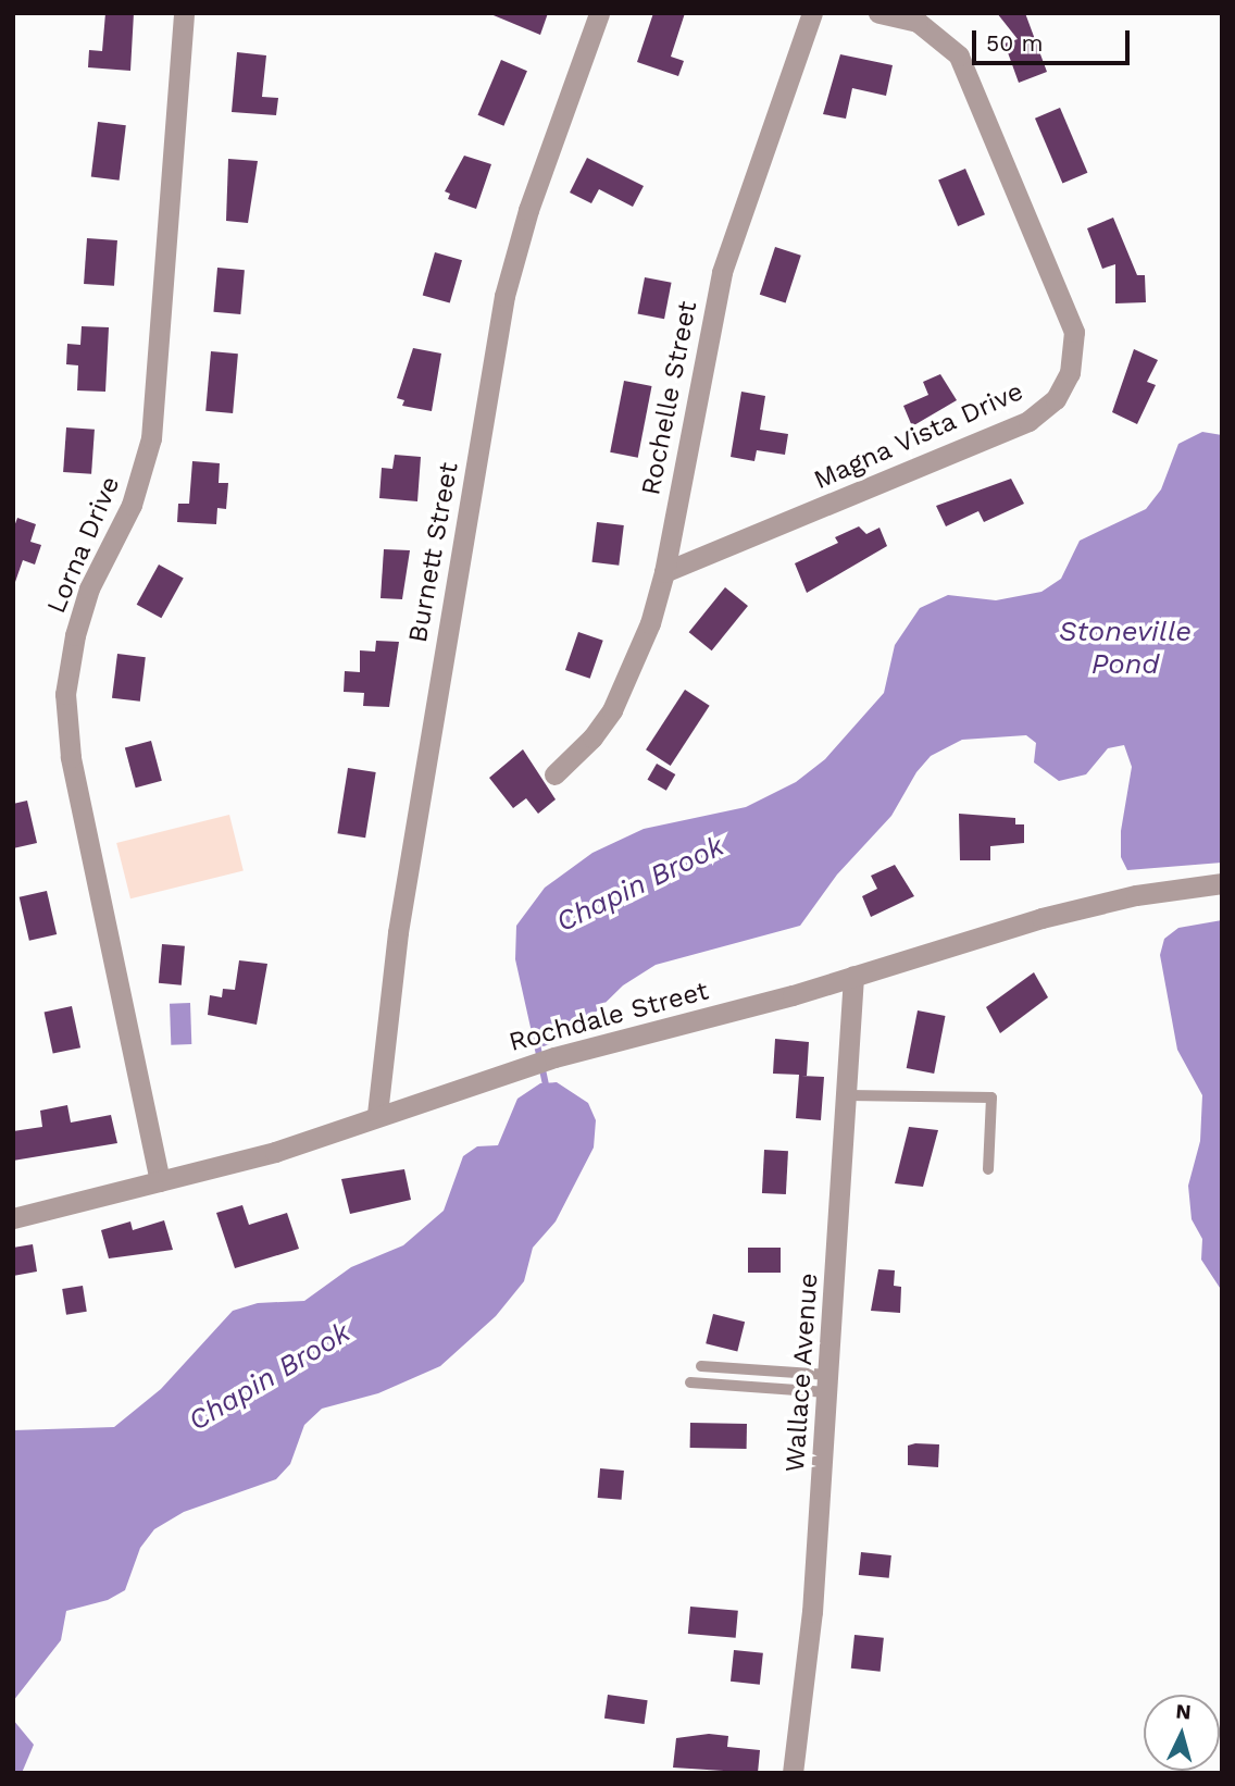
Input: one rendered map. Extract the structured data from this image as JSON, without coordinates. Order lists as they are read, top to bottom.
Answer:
{
  "streets": {
    "street": [
      "Rochelle Street",
      "Magna Vista Drive",
      "Lorna Drive",
      "Burnett Street",
      "Rochdale Street",
      "Wallace Avenue"
    ]
  },
  "crossings": [
    ["Rochelle Street", "Magna Vista Drive"],
    ["Lorna Drive", "Rochdale Street"],
    ["Burnett Street", "Rochdale Street"],
    ["Rochdale Street", "Wallace Avenue"]
  ],
  "water": ["Stoneville Pond", "Chapin Brook"],
  "scale_bar": "50 m",
  "north": "top"
}
